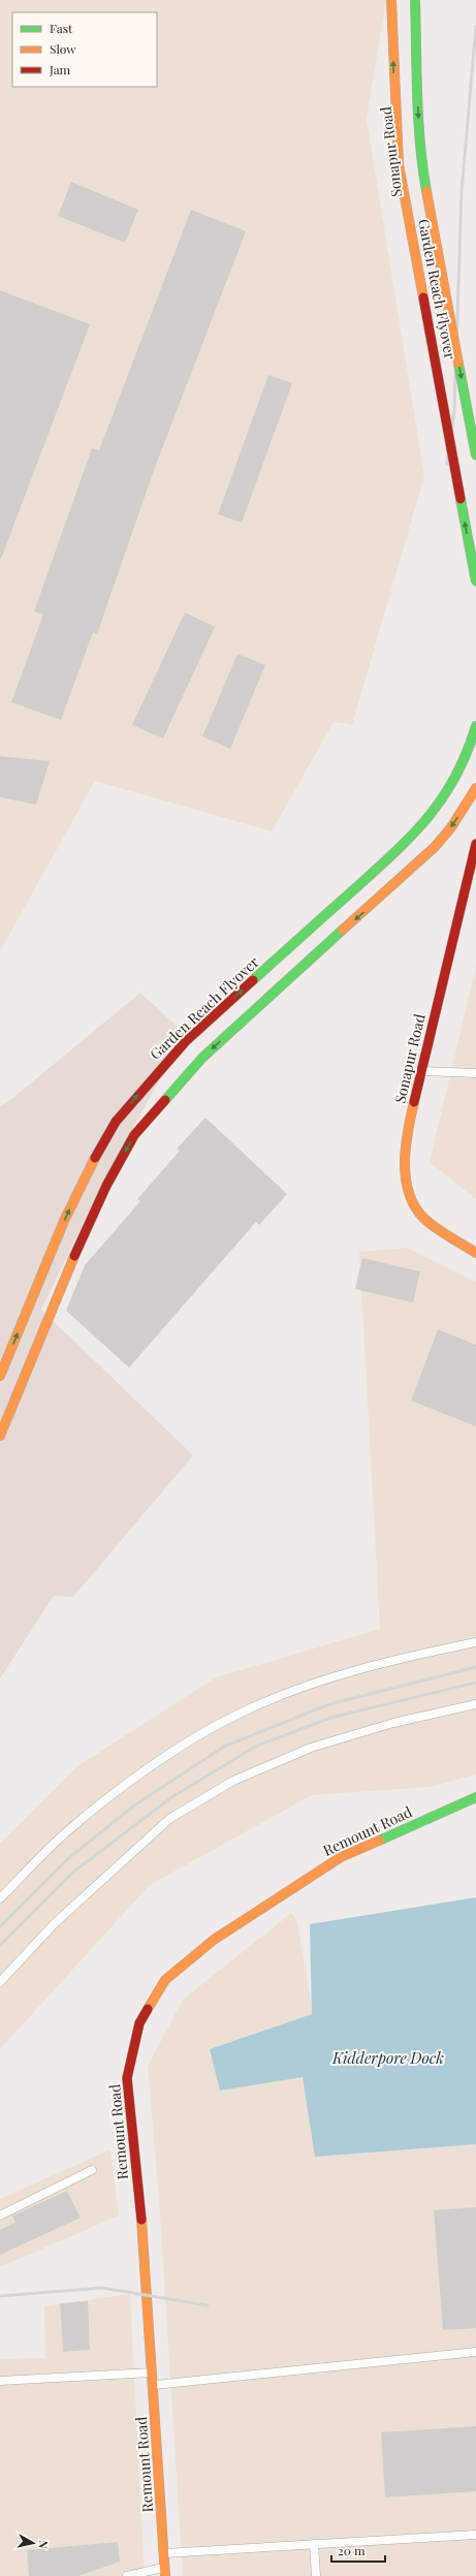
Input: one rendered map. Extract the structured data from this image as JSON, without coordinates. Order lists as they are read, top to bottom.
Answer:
{
  "streets": {
    "main road": ["Sonapur Road", "Garden Reach Flyover", "Remount Road"]
  },
  "crossings": [
    ["Sonapur Road", "Garden Reach Flyover"]
  ],
  "water": ["Kidderpore Dock"],
  "legend": ["Fast", "Slow", "Jam"],
  "scale_bar": "20 m",
  "north": "right"
}
